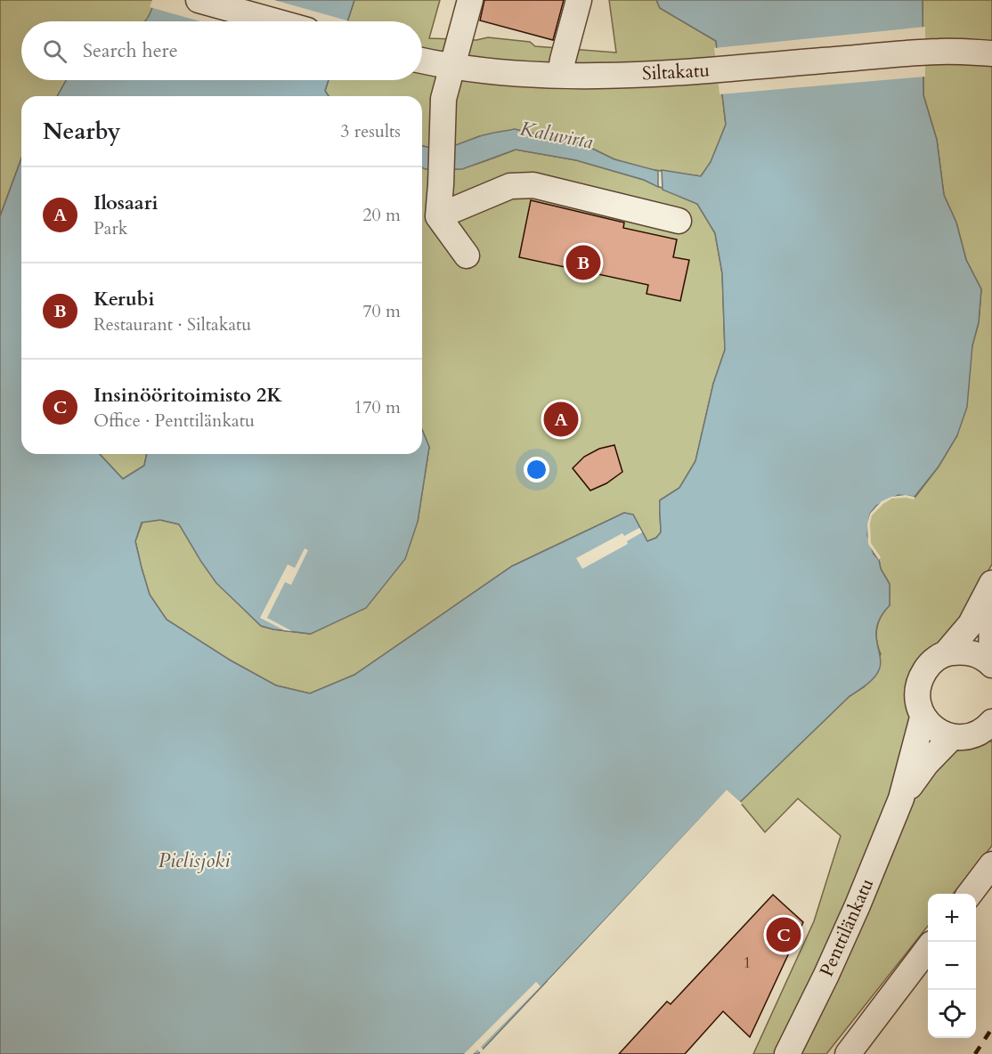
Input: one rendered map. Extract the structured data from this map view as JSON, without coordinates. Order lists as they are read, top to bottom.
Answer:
{
  "streets": {
    "street": ["Siltakatu", "Penttilänkatu"]
  },
  "water": ["Kaluvirta", "Pielisjoki"],
  "house_numbers": ["1"],
  "page": {
    "search": "Search here",
    "heading": ["Nearby", "3 results"],
    "list": [
      {
        "mark": "A",
        "name": "Ilosaari",
        "note": "Park",
        "value": "20 m"
      },
      {
        "mark": "B",
        "name": "Kerubi",
        "note": "Restaurant · Siltakatu",
        "value": "70 m"
      },
      {
        "mark": "C",
        "name": "Insinööritoimisto 2K",
        "note": "Office · Penttilänkatu",
        "value": "170 m"
      }
    ],
    "pins": ["B", "A", "C"],
    "map_buttons": ["+", "−"]
  }
}
